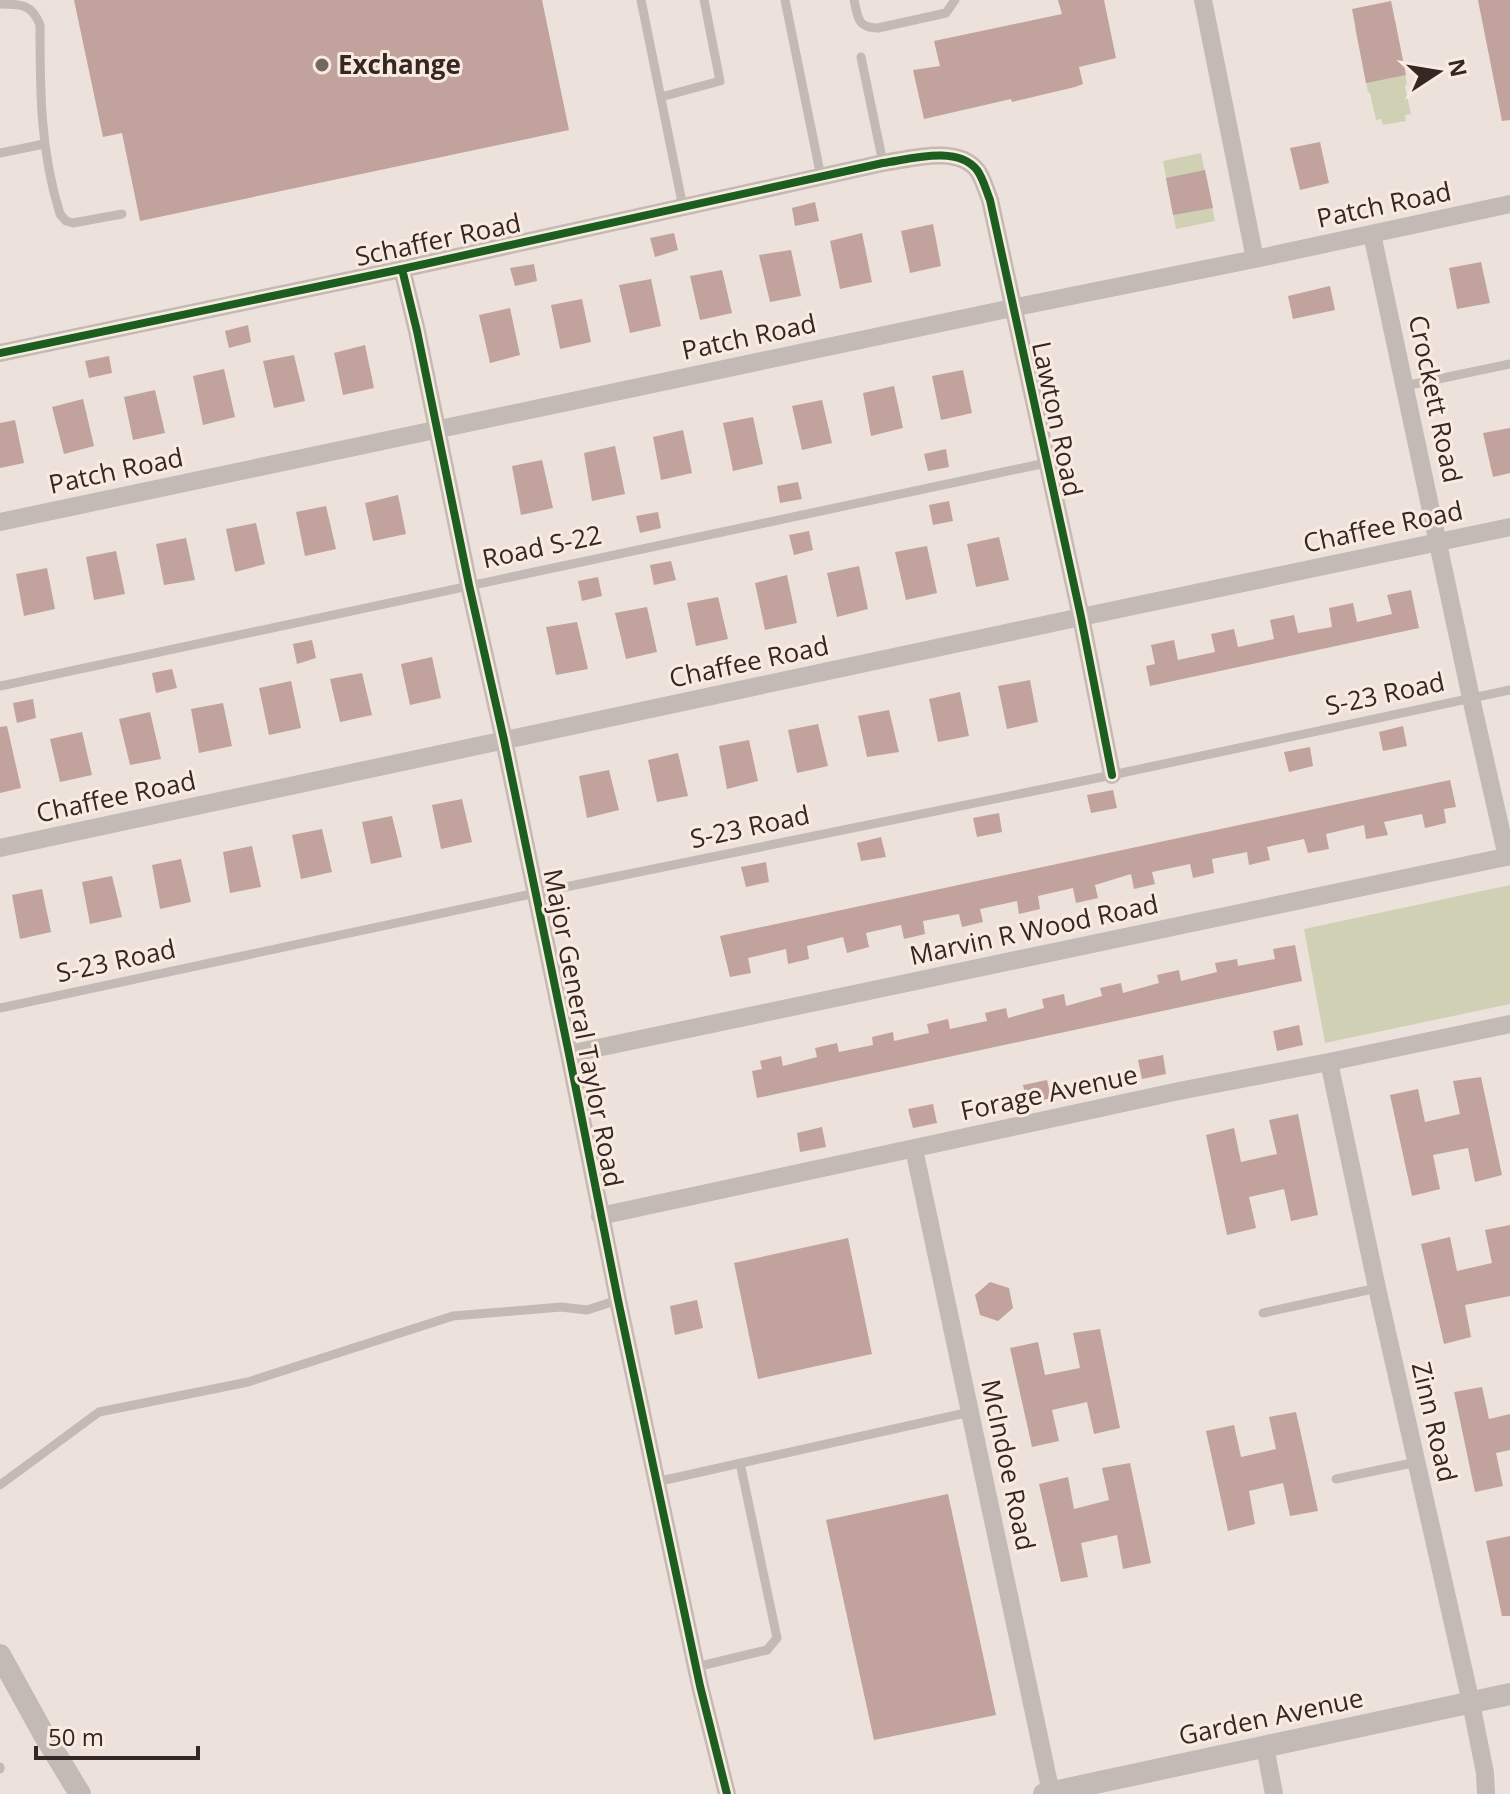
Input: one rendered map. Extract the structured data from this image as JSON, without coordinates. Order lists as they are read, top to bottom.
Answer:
{
  "streets": {
    "street": [
      "Patch Road",
      "Schaffer Road",
      "Crockett Road",
      "Lawton Road",
      "Chaffee Road",
      "Marvin R Wood Road",
      "Major General Taylor Road",
      "Forage Avenue",
      "Zinn Road",
      "McIndoe Road",
      "Garden Avenue"
    ],
    "lane": ["Road S-22", "S-23 Road"]
  },
  "crossings": [
    ["Patch Road", "Crockett Road"],
    ["Patch Road", "Lawton Road"],
    ["Patch Road", "Major General Taylor Road"],
    ["Schaffer Road", "Lawton Road"],
    ["Schaffer Road", "Major General Taylor Road"],
    ["Crockett Road", "Chaffee Road"],
    ["Crockett Road", "S-23 Road"],
    ["Crockett Road", "Marvin R Wood Road"],
    ["Lawton Road", "Chaffee Road"],
    ["Lawton Road", "Road S-22"],
    ["Lawton Road", "S-23 Road"],
    ["Chaffee Road", "Major General Taylor Road"],
    ["Road S-22", "Major General Taylor Road"],
    ["S-23 Road", "Major General Taylor Road"],
    ["Marvin R Wood Road", "Major General Taylor Road"],
    ["Major General Taylor Road", "Forage Avenue"],
    ["Forage Avenue", "Zinn Road"],
    ["Forage Avenue", "McIndoe Road"],
    ["Zinn Road", "Garden Avenue"],
    ["McIndoe Road", "Garden Avenue"]
  ],
  "places": ["Exchange"],
  "scale_bar": "50 m",
  "north": "right"
}
